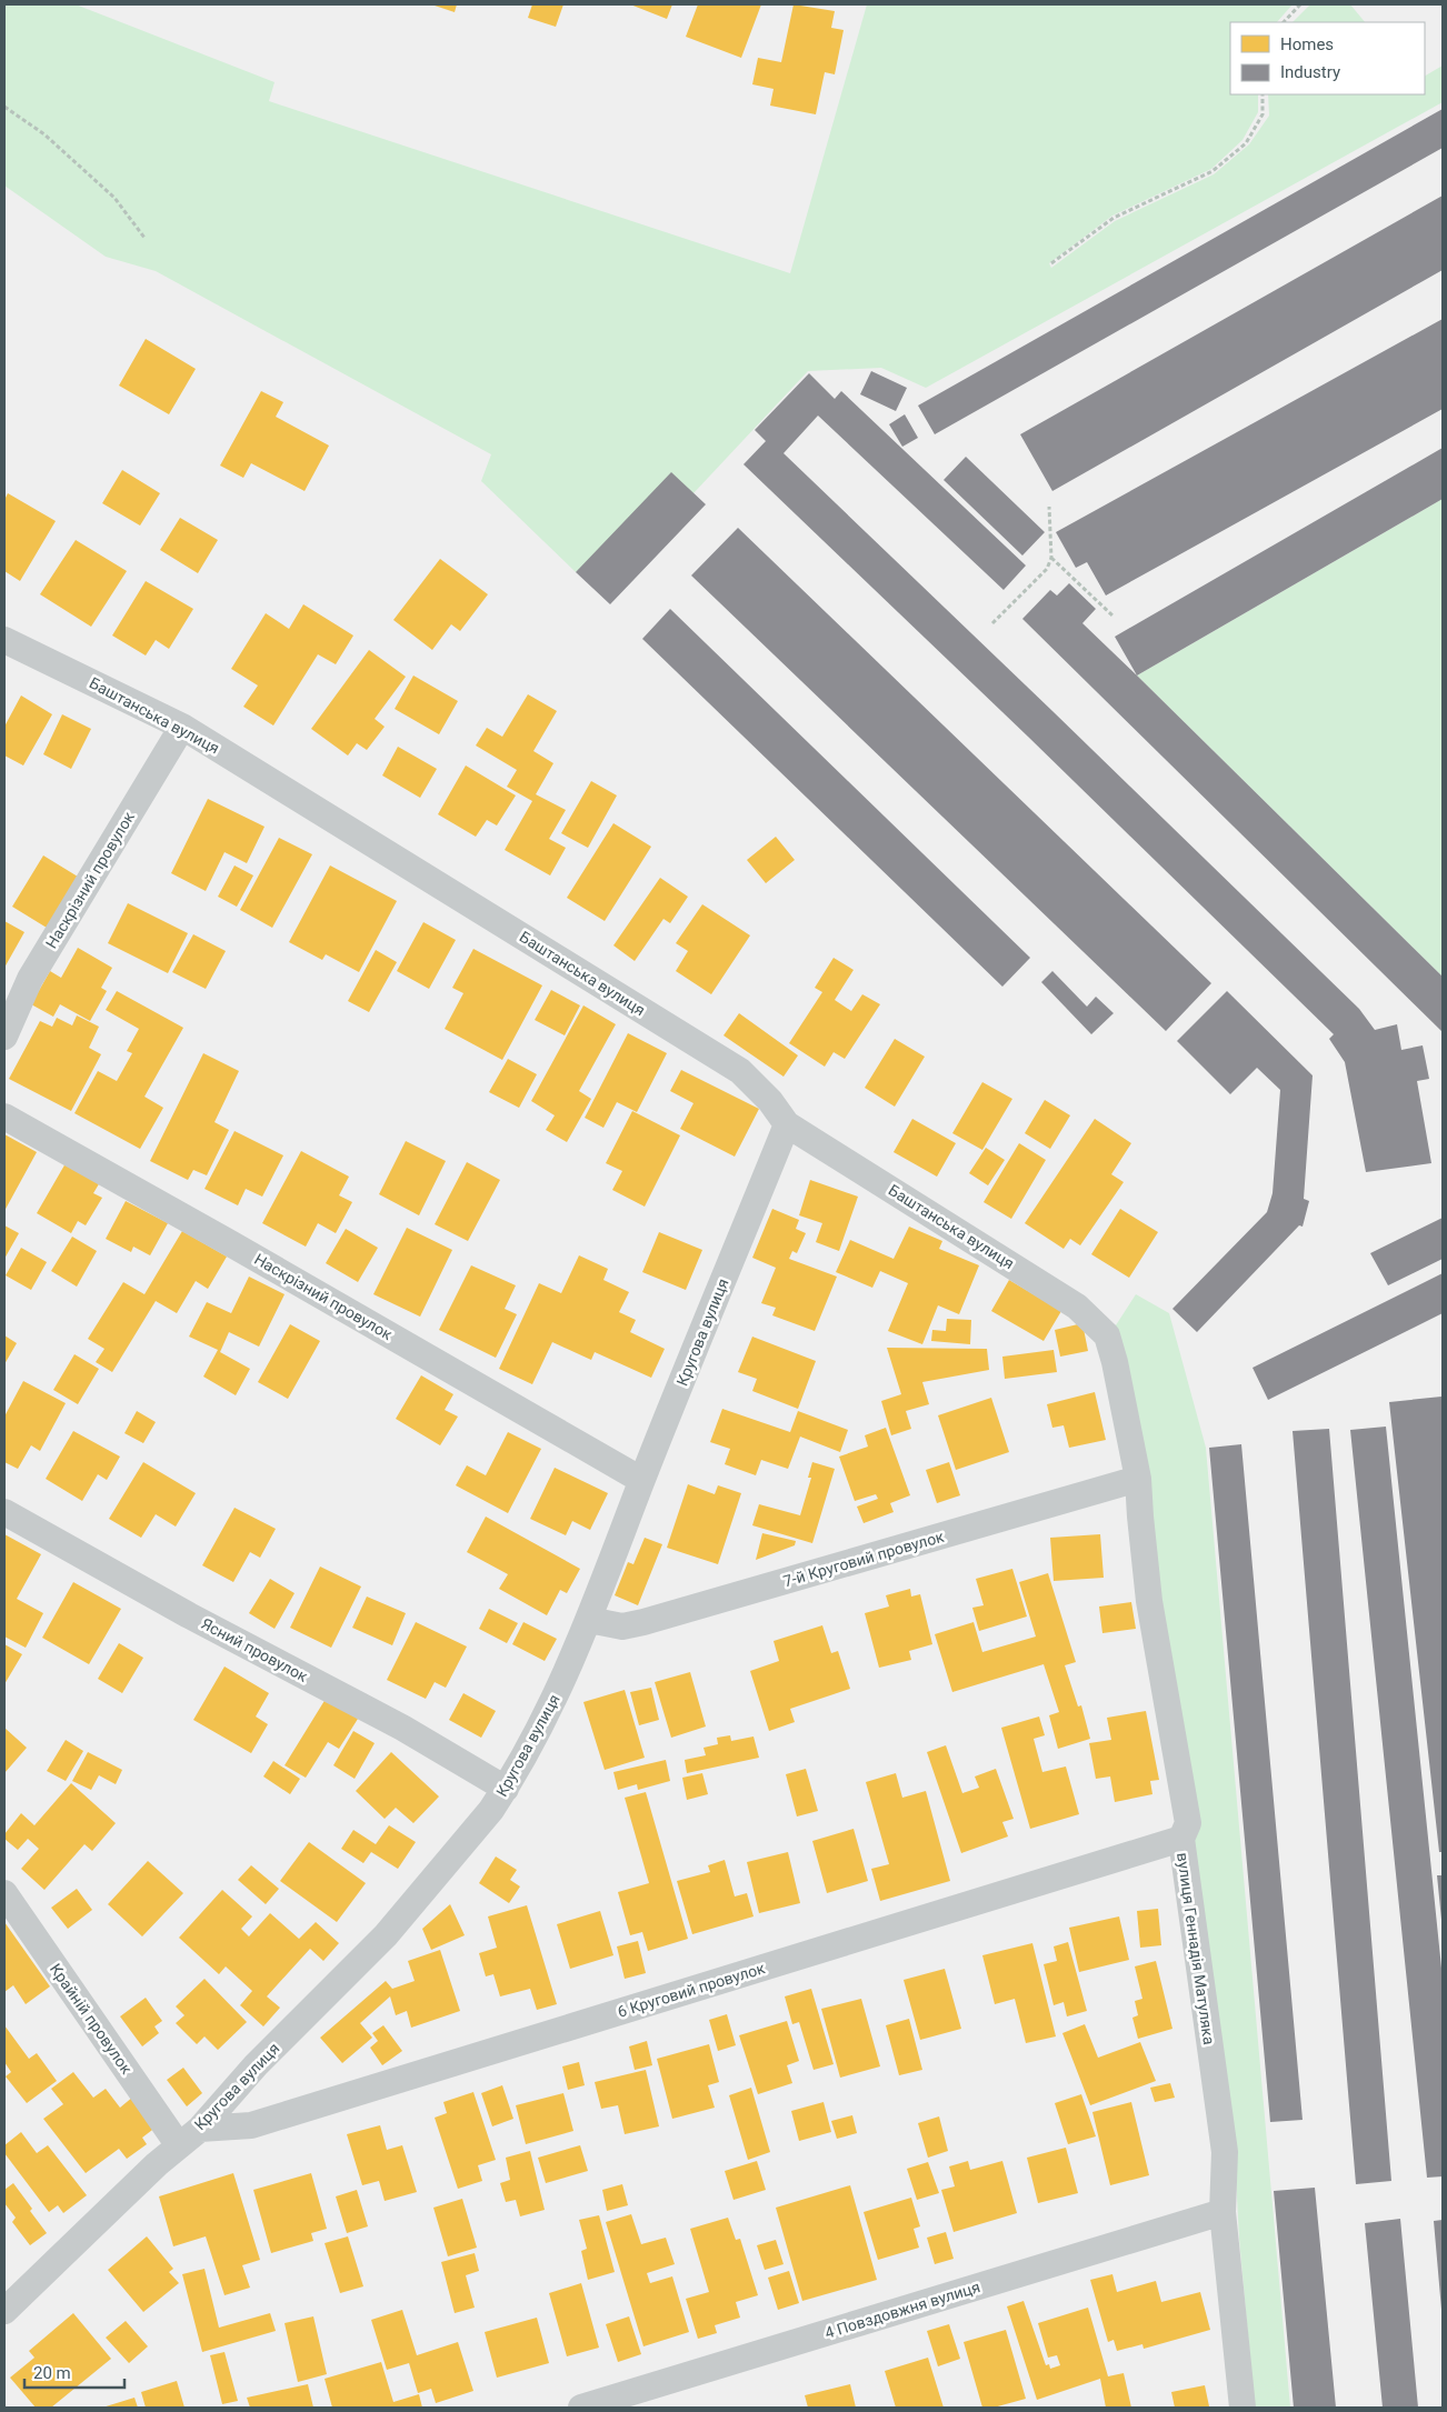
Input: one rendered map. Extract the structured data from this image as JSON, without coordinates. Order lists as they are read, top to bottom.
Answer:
{
  "streets": {
    "street": [
      "Баштанська вулиця",
      "Наскрізний провулок",
      "Кругова вулиця",
      "7-й Круговий провулок",
      "Ясний провулок",
      "вулиця Геннадія Матуляка",
      "6 Круговий провулок",
      "Крайній провулок",
      "4 Повздовжня вулиця"
    ]
  },
  "crossings": [
    ["Баштанська вулиця", "Наскрізний провулок"],
    ["Баштанська вулиця", "Кругова вулиця"],
    ["Баштанська вулиця", "вулиця Геннадія Матуляка"],
    ["Наскрізний провулок", "Кругова вулиця"],
    ["Кругова вулиця", "7-й Круговий провулок"],
    ["Кругова вулиця", "Ясний провулок"],
    ["Кругова вулиця", "6 Круговий провулок"],
    ["Кругова вулиця", "Крайній провулок"],
    ["7-й Круговий провулок", "вулиця Геннадія Матуляка"],
    ["вулиця Геннадія Матуляка", "6 Круговий провулок"],
    ["вулиця Геннадія Матуляка", "4 Повздовжня вулиця"]
  ],
  "legend": ["Homes", "Industry"],
  "scale_bar": "20 m"
}
